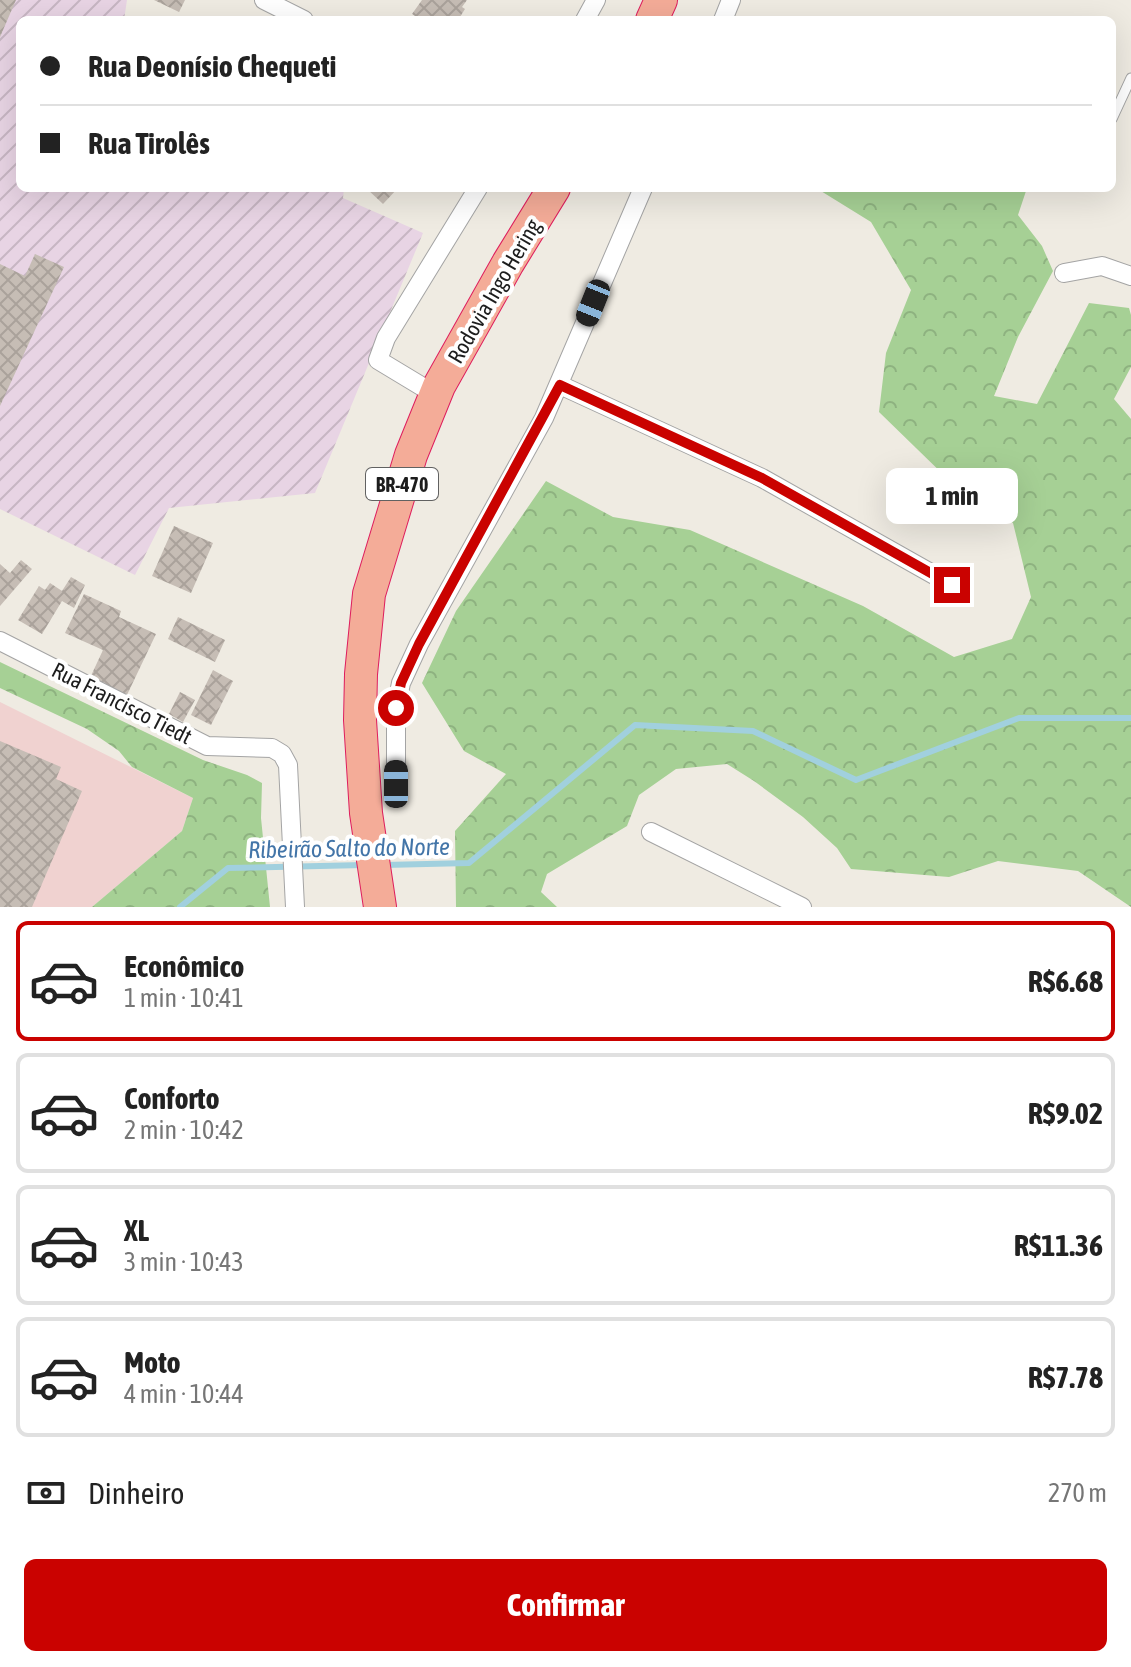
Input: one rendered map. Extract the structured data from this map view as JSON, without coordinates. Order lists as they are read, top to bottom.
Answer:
{
  "streets": {
    "highway": ["Rodovia Ingo Hering", "BR-470"],
    "street": ["Rua Francisco Tiedt"]
  },
  "water": ["Ribeirão Salto do Norte"],
  "page": {
    "banner": ["Rua Deonísio Chequeti", "Rua Tirolês"],
    "bubble": "1 min",
    "list": [
      {
        "name": "Econômico",
        "note": "1 min · 10:41",
        "value": "R$6.68"
      },
      {
        "name": "Conforto",
        "note": "2 min · 10:42",
        "value": "R$9.02"
      },
      {
        "name": "XL",
        "note": "3 min · 10:43",
        "value": "R$11.36"
      },
      {
        "name": "Moto",
        "note": "4 min · 10:44",
        "value": "R$7.78"
      }
    ],
    "pay": ["Dinheiro", "270 m"],
    "buttons": "Confirmar"
  }
}
